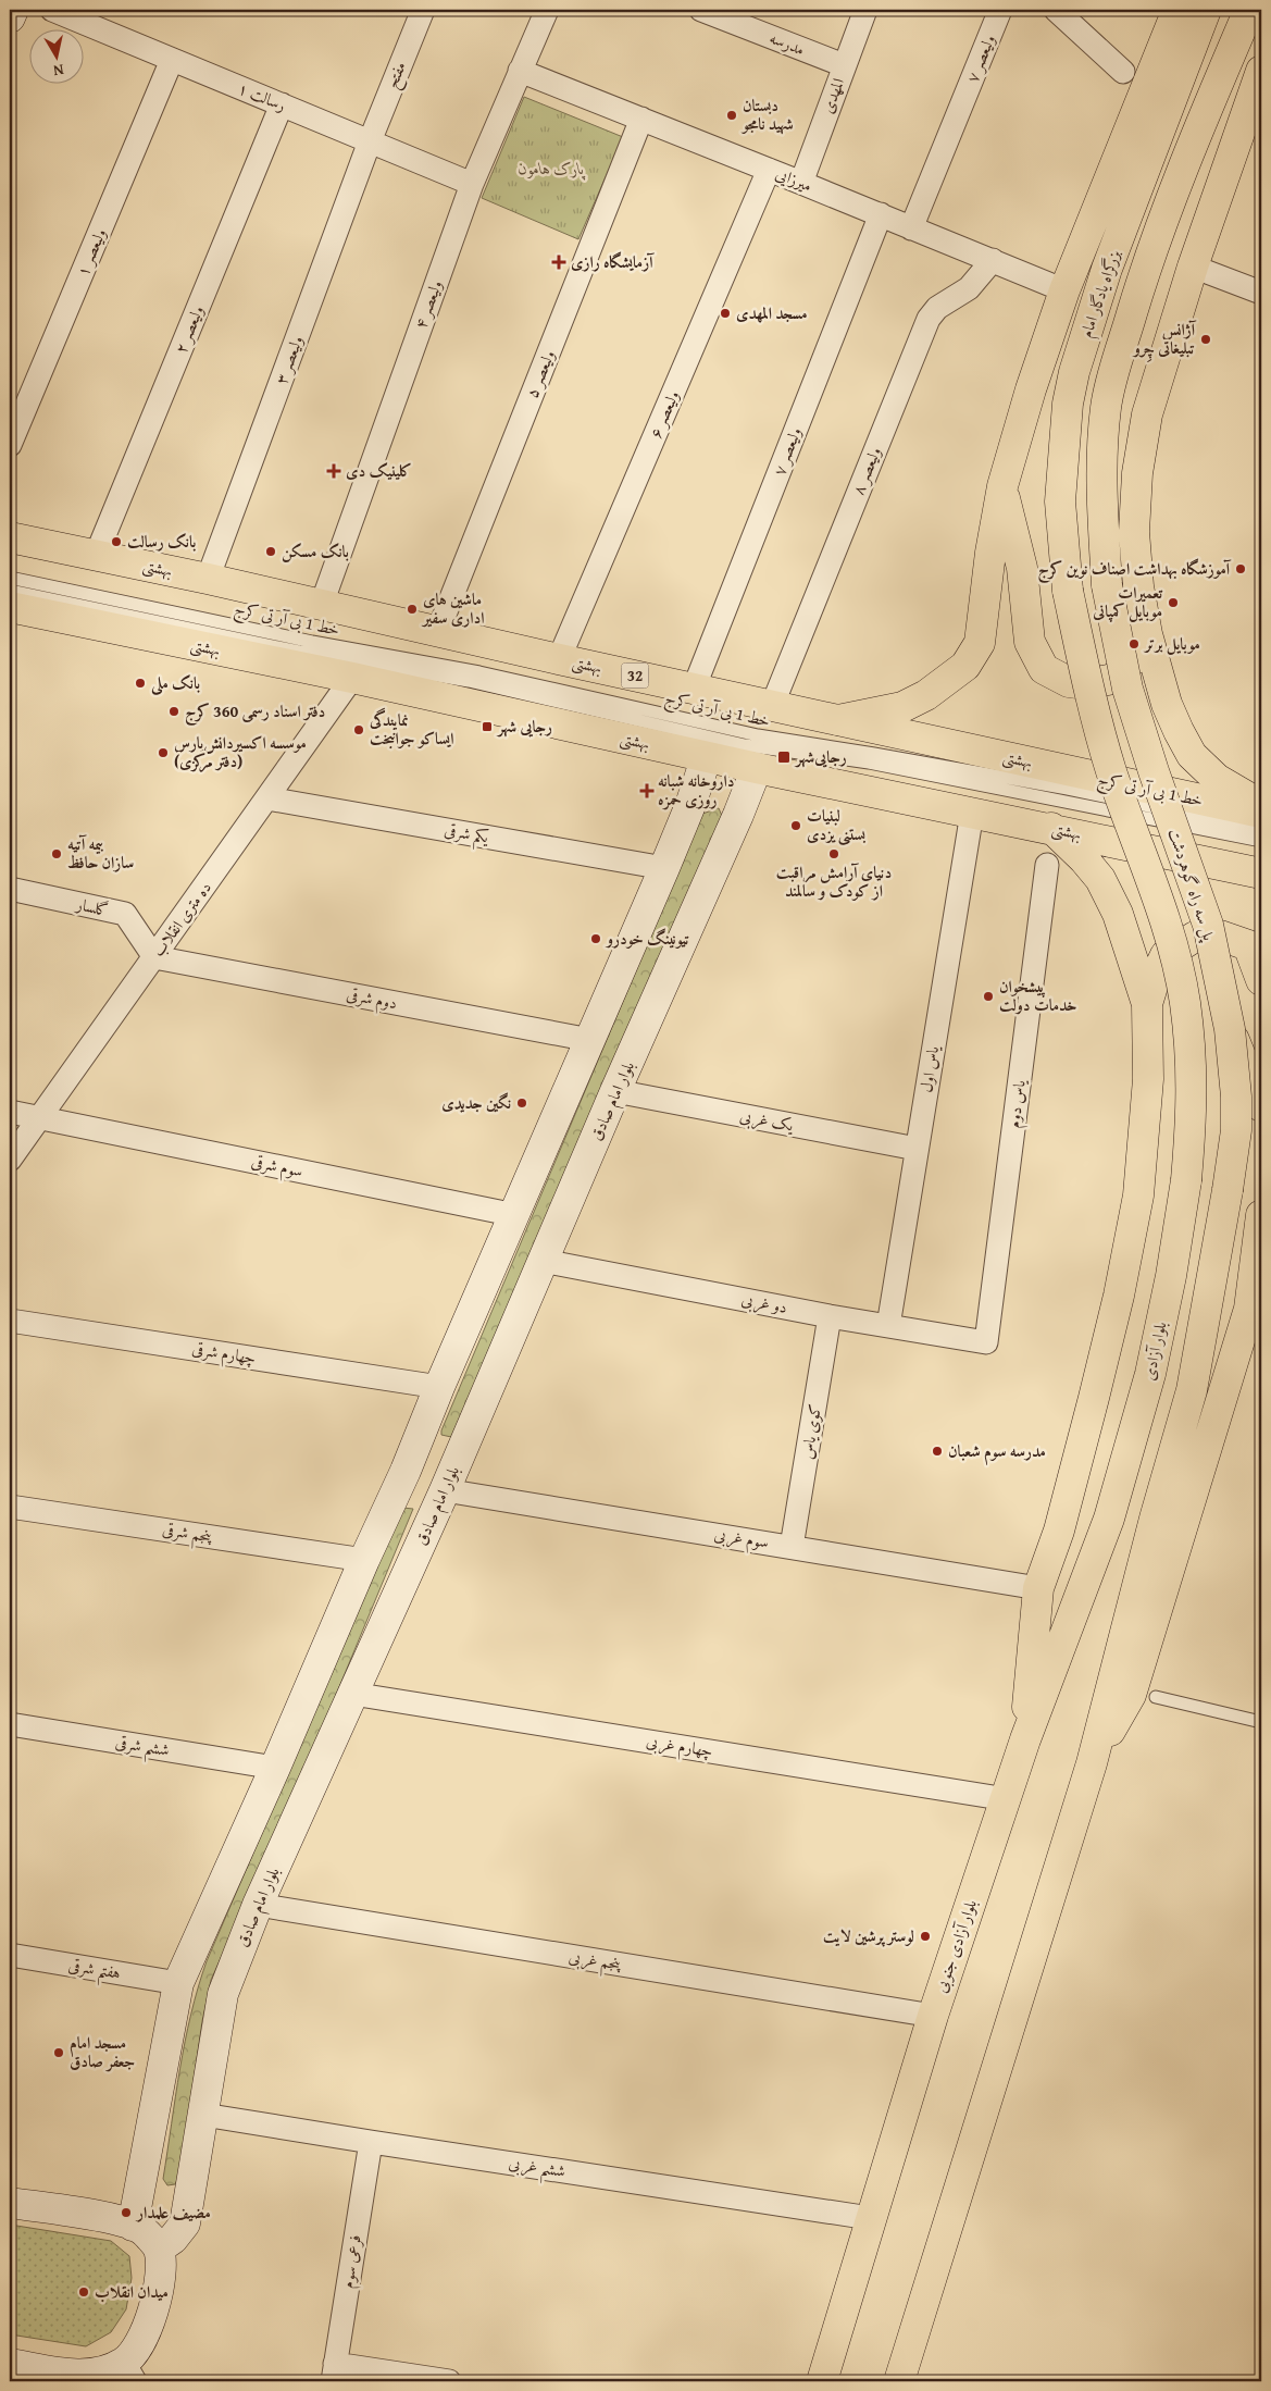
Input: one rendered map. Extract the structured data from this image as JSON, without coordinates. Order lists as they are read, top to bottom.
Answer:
{
  "streets": {
    "main road": [
      "بزرگراه یادگار امام",
      "بهشتی",
      "بهشتى",
      "32",
      "پل سه راه گوهردشت",
      "بلوار امام صادق",
      "بلوار آزادی",
      "بلوار آزادی جنوبی"
    ],
    "street": [
      "مدرسه",
      "ولیعصر ۷",
      "مفتح",
      "المهدی",
      "رسالت ۱",
      "میرزایی",
      "ولیعصر ۱",
      "ولیعصر ۴",
      "ولیعصر ۲",
      "ولیعصر ۳",
      "ولیعصر ۵",
      "ولیعصر ۶",
      "ولیعصر ۸",
      "یکم شرقی",
      "گلسار",
      "ده متری انقلاب",
      "دوم شرقی",
      "یاس اول",
      "یاس دوم",
      "یک غربی",
      "سوم شرقی",
      "دو غربی",
      "چهارم شرقی",
      "کوی یاس",
      "پنجم شرقی",
      "سوم غربی",
      "ششم شرقی",
      "چهارم غربی",
      "پنجم غربی",
      "هفتم شرقی",
      "ششم غربی",
      "فرعی سوم"
    ],
    "lane": ["خط 1 بی آر تی کرج"]
  },
  "crossings": [
    ["مدرسه", "المهدی"],
    ["ولیعصر ۷", "میرزایی"],
    ["ولیعصر ۷", "بهشتی"],
    ["مفتح", "رسالت ۱"],
    ["مفتح", "ولیعصر ۳"],
    ["المهدی", "میرزایی"],
    ["رسالت ۱", "ولیعصر ۱"],
    ["رسالت ۱", "ولیعصر ۴"],
    ["رسالت ۱", "ولیعصر ۲"],
    ["رسالت ۱", "ولیعصر ۳"],
    ["میرزایی", "ولیعصر ۴"],
    ["میرزایی", "ولیعصر ۵"],
    ["میرزایی", "ولیعصر ۶"],
    ["میرزایی", "ولیعصر ۸"],
    ["بزرگراه یادگار امام", "بلوار آزادی"],
    ["ولیعصر ۴", "بهشتی"],
    ["ولیعصر ۲", "بهشتی"],
    ["ولیعصر ۳", "بهشتی"],
    ["ولیعصر ۵", "بهشتی"],
    ["ولیعصر ۶", "بهشتی"],
    ["ولیعصر ۸", "بهشتی"],
    ["بهشتى", "ده متری انقلاب"],
    ["بهشتى", "یاس اول"],
    ["بهشتى", "بلوار امام صادق"],
    ["یکم شرقی", "ده متری انقلاب"],
    ["گلسار", "ده متری انقلاب"],
    ["گلسار", "دوم شرقی"],
    ["ده متری انقلاب", "دوم شرقی"],
    ["ده متری انقلاب", "سوم شرقی"],
    ["یاس اول", "یک غربی"],
    ["یاس اول", "دو غربی"],
    ["بلوار امام صادق", "یک غربی"],
    ["بلوار امام صادق", "دو غربی"],
    ["بلوار امام صادق", "سوم غربی"],
    ["بلوار امام صادق", "چهارم غربی"],
    ["بلوار امام صادق", "پنجم غربی"],
    ["بلوار امام صادق", "ششم غربی"],
    ["یاس دوم", "دو غربی"],
    ["دو غربی", "کوی یاس"],
    ["بلوار آزادی", "بلوار آزادی جنوبی"],
    ["کوی یاس", "سوم غربی"],
    ["چهارم غربی", "بلوار آزادی جنوبی"],
    ["بلوار آزادی جنوبی", "پنجم غربی"],
    ["بلوار آزادی جنوبی", "ششم غربی"],
    ["ششم غربی", "فرعی سوم"]
  ],
  "parks": ["پارک هامون"],
  "places": {
    "other": [
      "دبستان شهید نامجو",
      "مسجد المهدی",
      "آژانس تبلیغاتی چِرو",
      "بانک رسالت",
      "بانک مسکن",
      "آموزشگاه بهداشت اصناف نوین کرج",
      "تعمیرات موبایل کمپانی",
      "ماشین های اداری سفیر",
      "موبایل برتر",
      "بانک ملی",
      "دفتر اسناد رسمی 360 کرج",
      "نمایندگی ایساکو جوانبخت",
      "موسسه اکسیردانش‌پارس (دفتر مرکزی)",
      "لبنیات بستنی یزدی",
      "بیمه آتیه سازان حافظ",
      "دنیای آرامش مراقبت از کودک و سالمند",
      "تیونینگ خودرو",
      "پیشخوان خدمات دولت",
      "نگین جدیدی",
      "مدرسه سوم شعبان",
      "لوستر پرشين لايت",
      "مسجد امام جعفر صادق",
      "مضیف علمدار",
      "میدان انقلاب"
    ],
    "health": ["آزمایشگاه رازی", "کلینیک دی", "داروخانه شبانه روزی حمزه"],
    "transit": ["رجایی شهر", "رجایی‌شهر"]
  },
  "north": "bottom"
}
